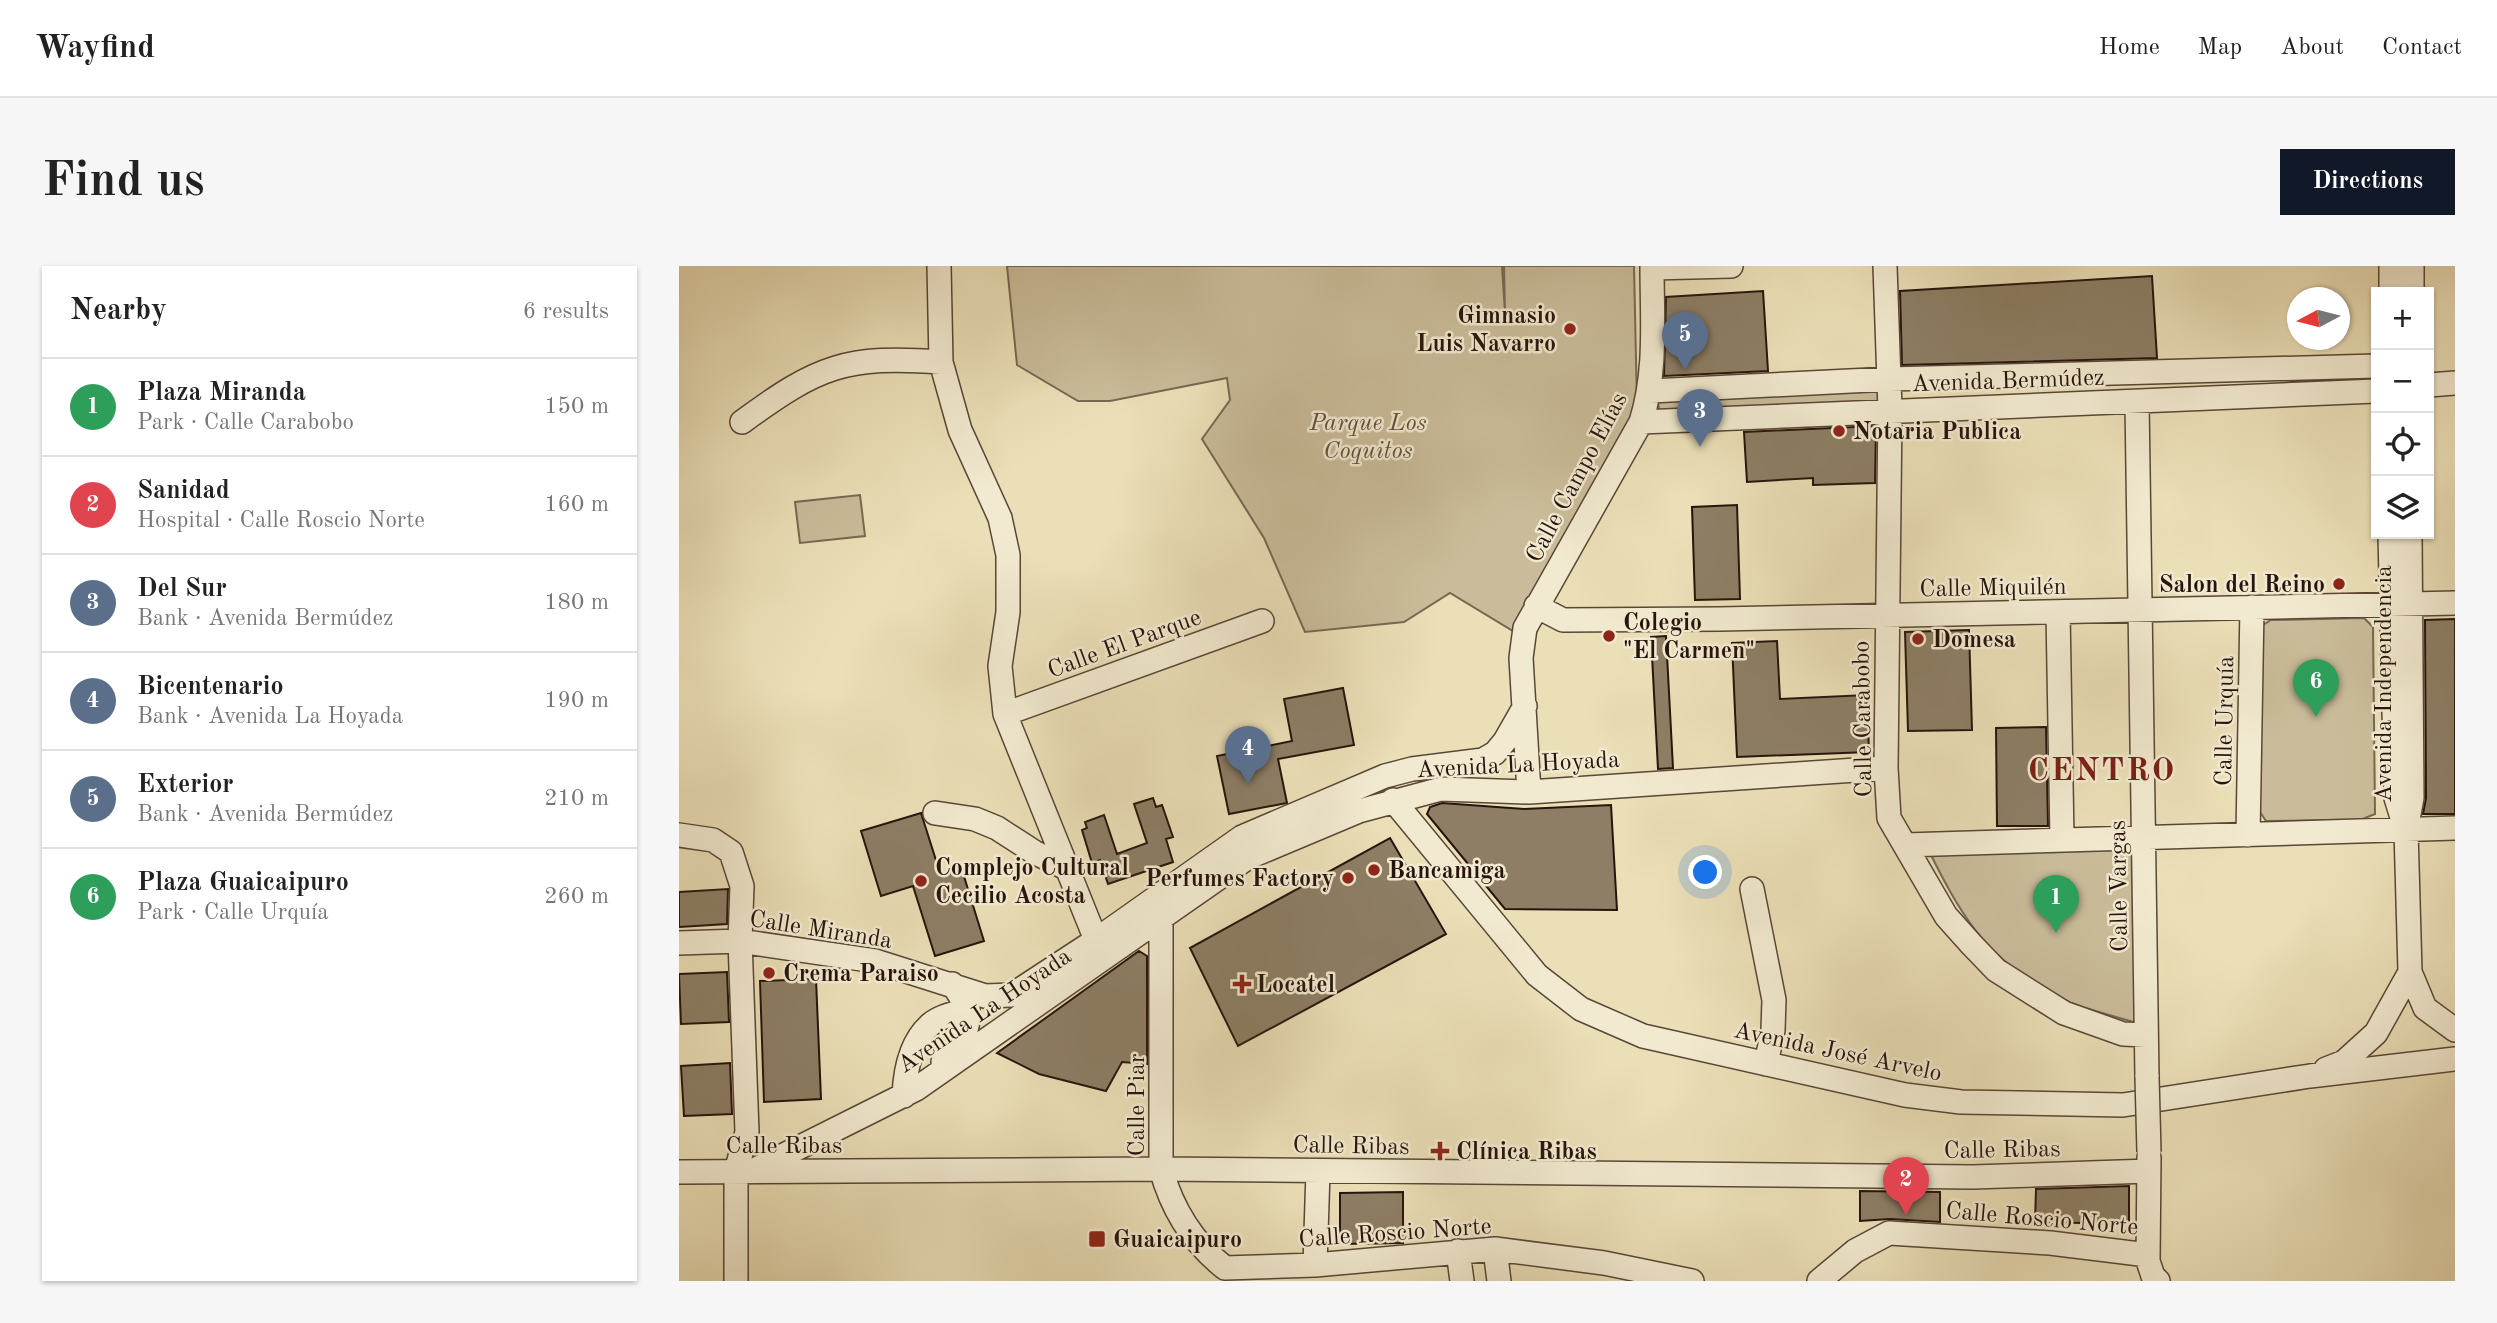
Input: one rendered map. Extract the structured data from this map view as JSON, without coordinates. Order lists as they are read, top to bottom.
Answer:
{
  "streets": {
    "street": [
      "Avenida Bermúdez",
      "Calle Campo Elías",
      "Calle Miquilén",
      "Calle El Parque",
      "Avenida Independencia",
      "Calle Carabobo",
      "Calle Urquía",
      "Avenida La Hoyada",
      "Calle Vargas",
      "Calle Miranda",
      "Avenida José Arvelo",
      "Calle Piar",
      "Calle Ribas",
      "Calle Roscio Norte"
    ]
  },
  "crossings": [
    ["Avenida Bermúdez", "Calle Campo Elías"],
    ["Avenida Bermúdez", "Calle Carabobo"],
    ["Avenida Bermúdez", "Calle Vargas"],
    ["Calle Campo Elías", "Calle Miquilén"],
    ["Calle Campo Elías", "Avenida La Hoyada"],
    ["Calle Miquilén", "Avenida Independencia"],
    ["Calle Miquilén", "Calle Carabobo"],
    ["Calle Miquilén", "Calle Urquía"],
    ["Calle Miquilén", "Calle Vargas"],
    ["Calle Carabobo", "Avenida La Hoyada"],
    ["Calle Carabobo", "Calle Vargas"],
    ["Avenida La Hoyada", "Calle Miranda"],
    ["Avenida La Hoyada", "Avenida José Arvelo"],
    ["Avenida La Hoyada", "Calle Piar"],
    ["Avenida La Hoyada", "Calle Ribas"],
    ["Calle Vargas", "Calle Ribas"],
    ["Calle Piar", "Calle Ribas"],
    ["Calle Piar", "Calle Roscio Norte"]
  ],
  "districts": ["CENTRO"],
  "parks": ["Parque Los Coquitos"],
  "places": {
    "other": [
      "Gimnasio Luis Navarro",
      "Notaria Publica",
      "Salon del Reino",
      "Colegio \"El Carmen\"",
      "Domesa",
      "Bancamiga",
      "Perfumes Factory",
      "Complejo Cultural Cecilio Acosta",
      "Crema Paraiso"
    ],
    "health": ["Locatel", "Clínica Ribas"],
    "transit": ["Guaicaipuro"]
  },
  "north": "left",
  "page": {
    "header": "Wayfind",
    "nav": [
      "Home",
      "Map",
      "About",
      "Contact"
    ],
    "buttons": "Directions",
    "title": "Find us",
    "heading": ["Nearby", "6 results"],
    "map_buttons": ["+", "−"],
    "pins": [
      "5",
      "3",
      "6",
      "4",
      "1",
      "2"
    ],
    "list": [
      {
        "mark": "1",
        "name": "Plaza Miranda",
        "note": "Park · Calle Carabobo",
        "value": "150 m"
      },
      {
        "mark": "2",
        "name": "Sanidad",
        "note": "Hospital · Calle Roscio Norte",
        "value": "160 m"
      },
      {
        "mark": "3",
        "name": "Del Sur",
        "note": "Bank · Avenida Bermúdez",
        "value": "180 m"
      },
      {
        "mark": "4",
        "name": "Bicentenario",
        "note": "Bank · Avenida La Hoyada",
        "value": "190 m"
      },
      {
        "mark": "5",
        "name": "Exterior",
        "note": "Bank · Avenida Bermúdez",
        "value": "210 m"
      },
      {
        "mark": "6",
        "name": "Plaza Guaicaipuro",
        "note": "Park · Calle Urquía",
        "value": "260 m"
      }
    ]
  }
}
